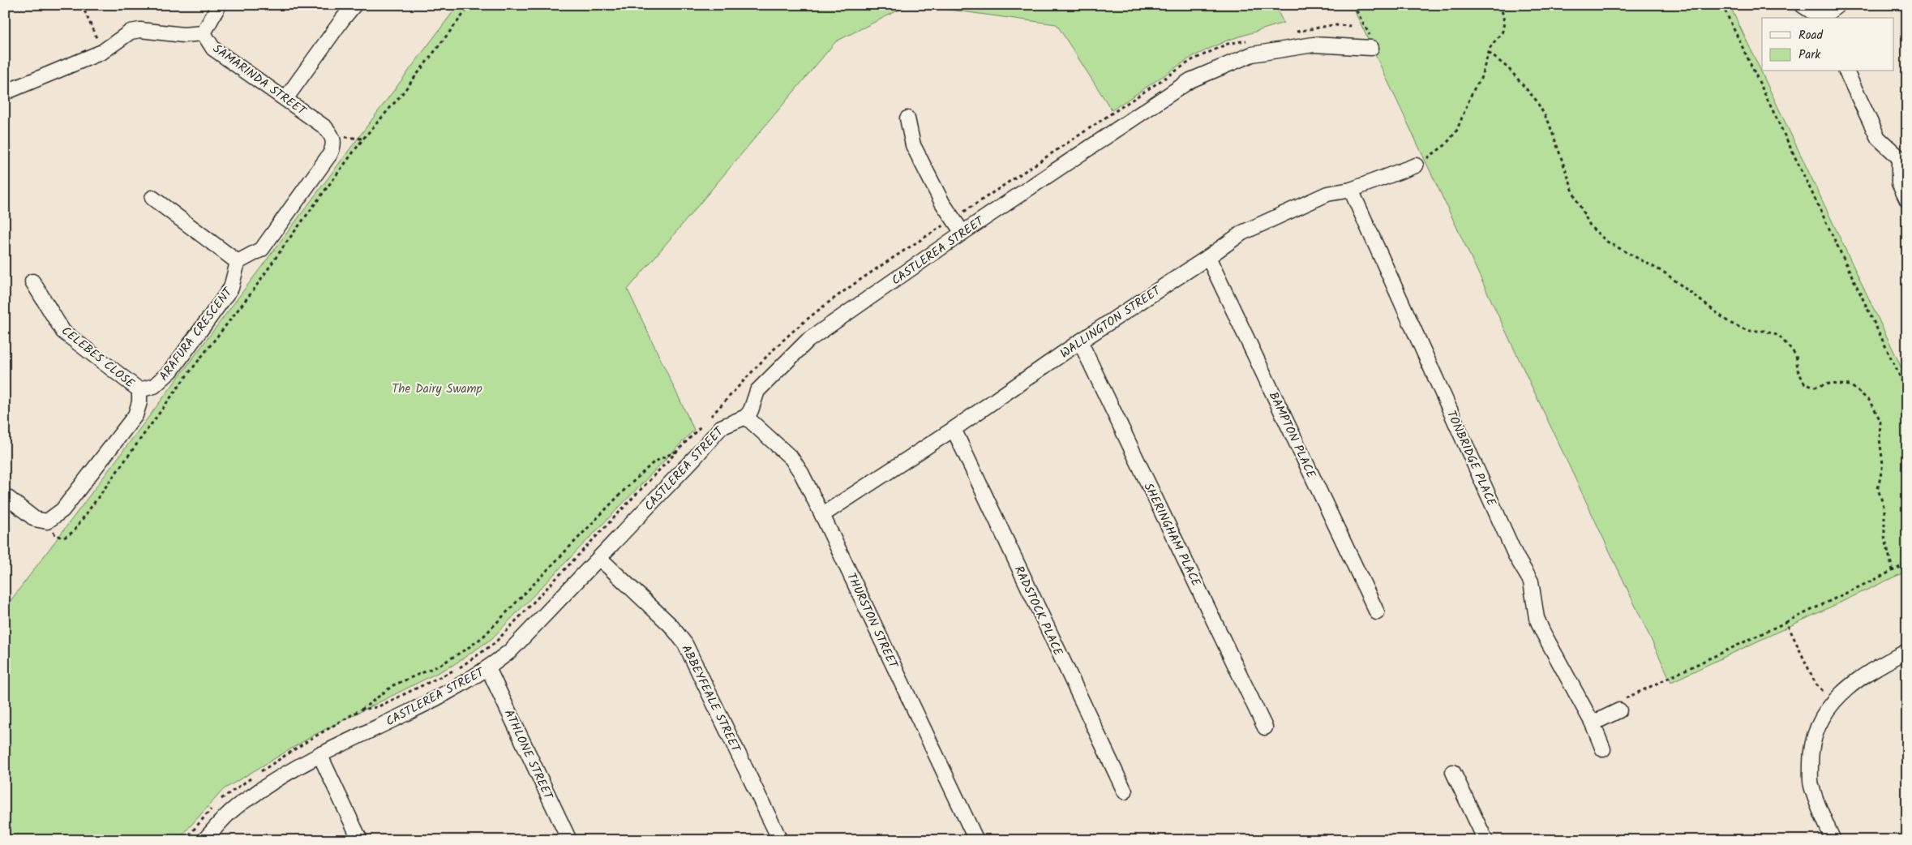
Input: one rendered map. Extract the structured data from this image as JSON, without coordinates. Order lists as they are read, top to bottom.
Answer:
{
  "streets": {
    "street": [
      "SAMARINDA STREET",
      "CASTLEREA STREET",
      "WALLINGTON STREET",
      "ARAFURA CRESCENT",
      "CELEBES CLOSE",
      "BAMPTON PLACE",
      "TONBRIDGE PLACE",
      "SHERINGHAM PLACE",
      "RADSTOCK PLACE",
      "THURSTON STREET",
      "ABBEYFEALE STREET",
      "ATHLONE STREET"
    ]
  },
  "crossings": [
    ["SAMARINDA STREET", "ARAFURA CRESCENT"],
    ["CASTLEREA STREET", "THURSTON STREET"],
    ["CASTLEREA STREET", "ABBEYFEALE STREET"],
    ["CASTLEREA STREET", "ATHLONE STREET"],
    ["WALLINGTON STREET", "BAMPTON PLACE"],
    ["WALLINGTON STREET", "TONBRIDGE PLACE"],
    ["WALLINGTON STREET", "SHERINGHAM PLACE"],
    ["WALLINGTON STREET", "RADSTOCK PLACE"],
    ["WALLINGTON STREET", "THURSTON STREET"],
    ["ARAFURA CRESCENT", "CELEBES CLOSE"]
  ],
  "parks": ["The Dairy Swamp"],
  "legend": ["Road", "Park"]
}
